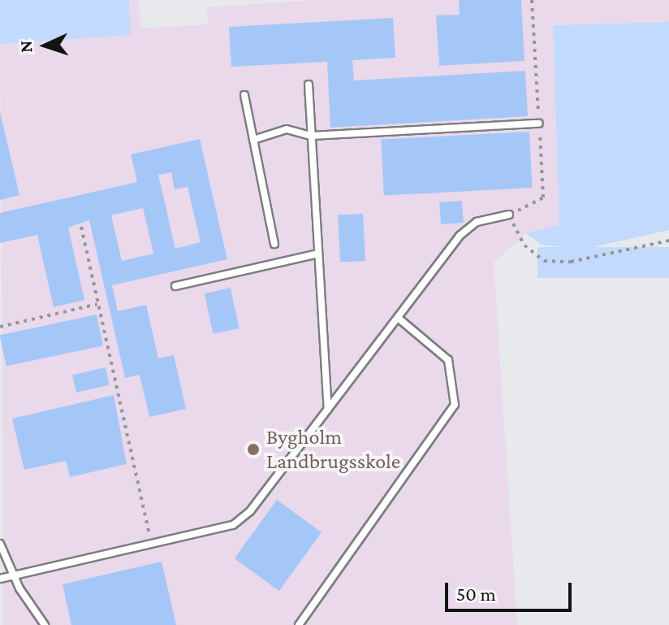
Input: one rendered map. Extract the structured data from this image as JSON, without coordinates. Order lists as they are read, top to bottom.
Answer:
{
  "places": ["Bygholm Landbrugsskole"],
  "scale_bar": "50 m",
  "north": "left"
}
